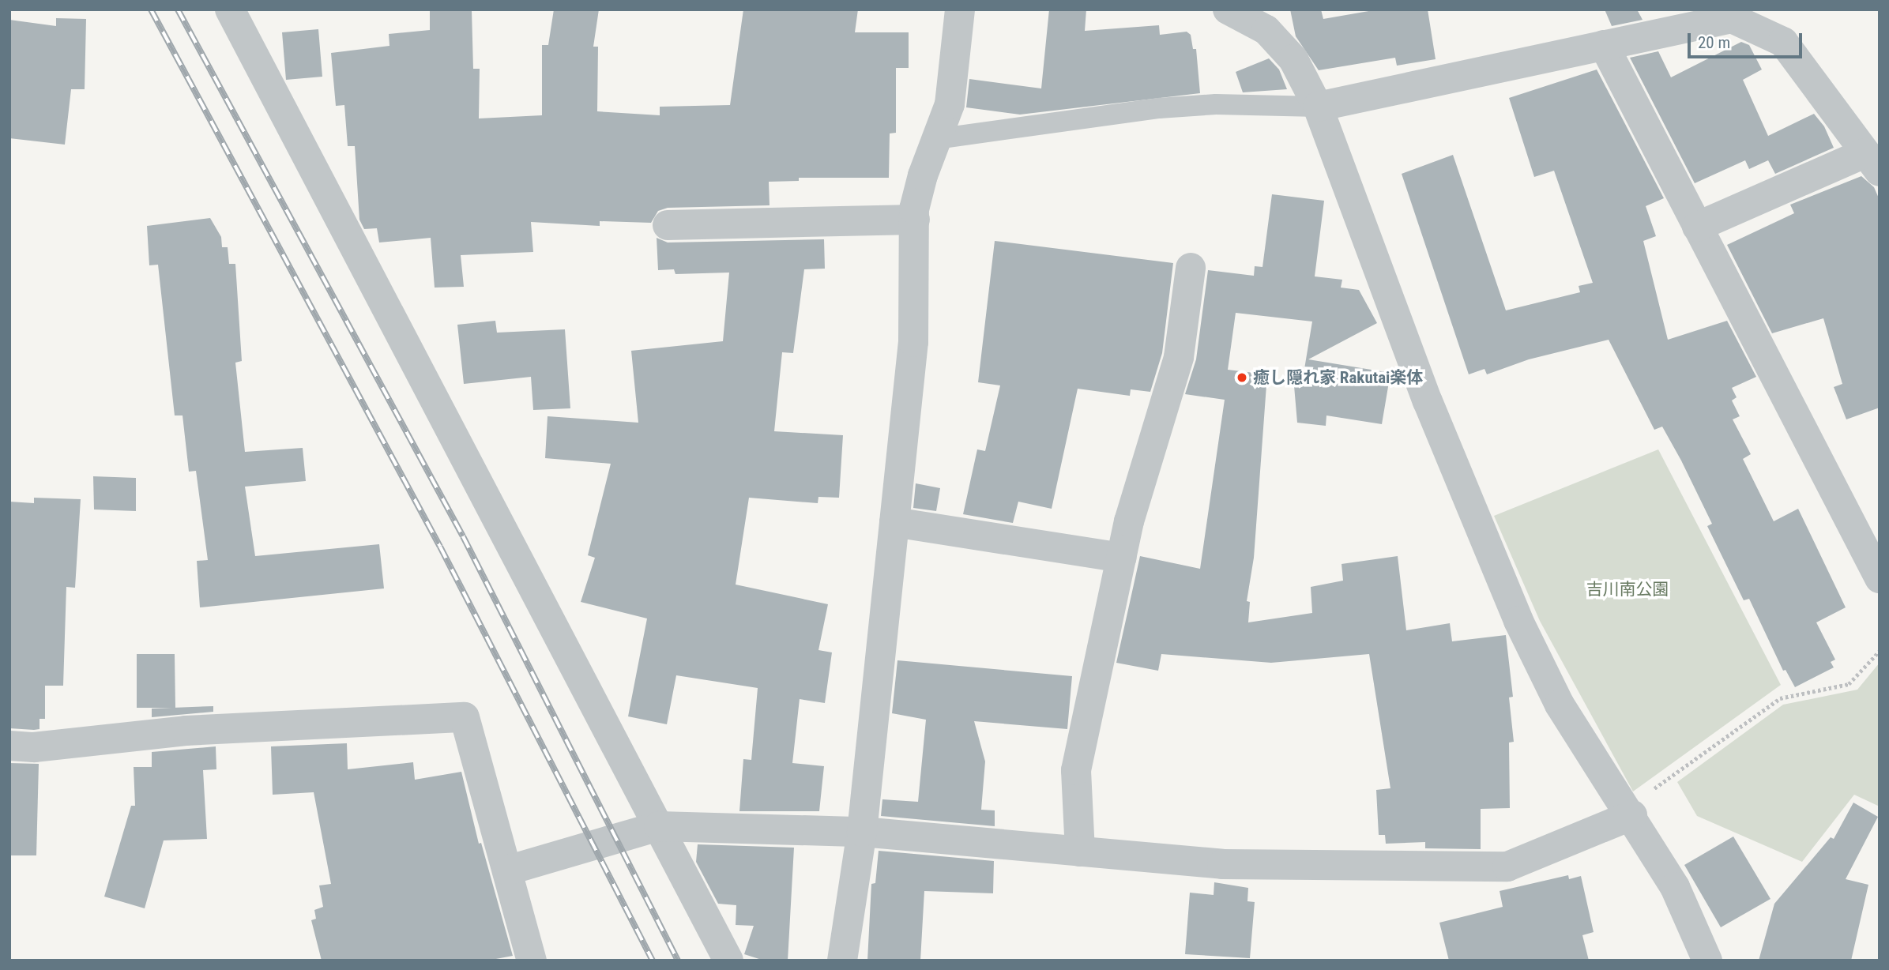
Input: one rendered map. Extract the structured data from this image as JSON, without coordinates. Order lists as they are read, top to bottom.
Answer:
{
  "parks": ["吉川南公園"],
  "places": ["癒し隠れ家 Rakutai楽体"],
  "scale_bar": "20 m"
}
